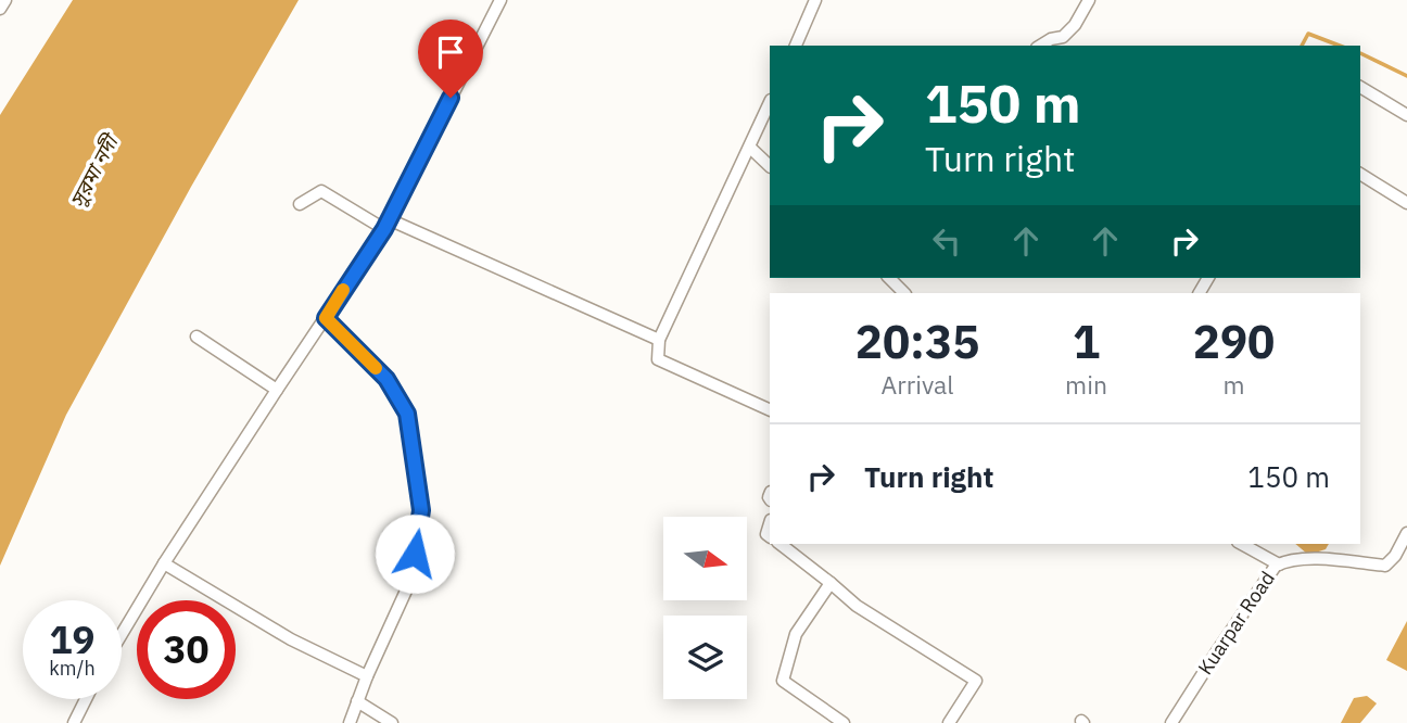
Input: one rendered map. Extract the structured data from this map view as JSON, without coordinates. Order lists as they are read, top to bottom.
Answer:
{
  "streets": {
    "street": ["Kuarpar Road"]
  },
  "water": ["সুরমা নদী"],
  "north": "right",
  "page": {
    "turn": ["150 m", "Turn right"],
    "eta": [
      "20:35",
      "Arrival",
      "1",
      "min",
      "290",
      "m"
    ],
    "list": [
      {
        "name": "Turn right",
        "value": "150 m"
      }
    ],
    "speed": "19 km/h",
    "limit": "30"
  }
}
